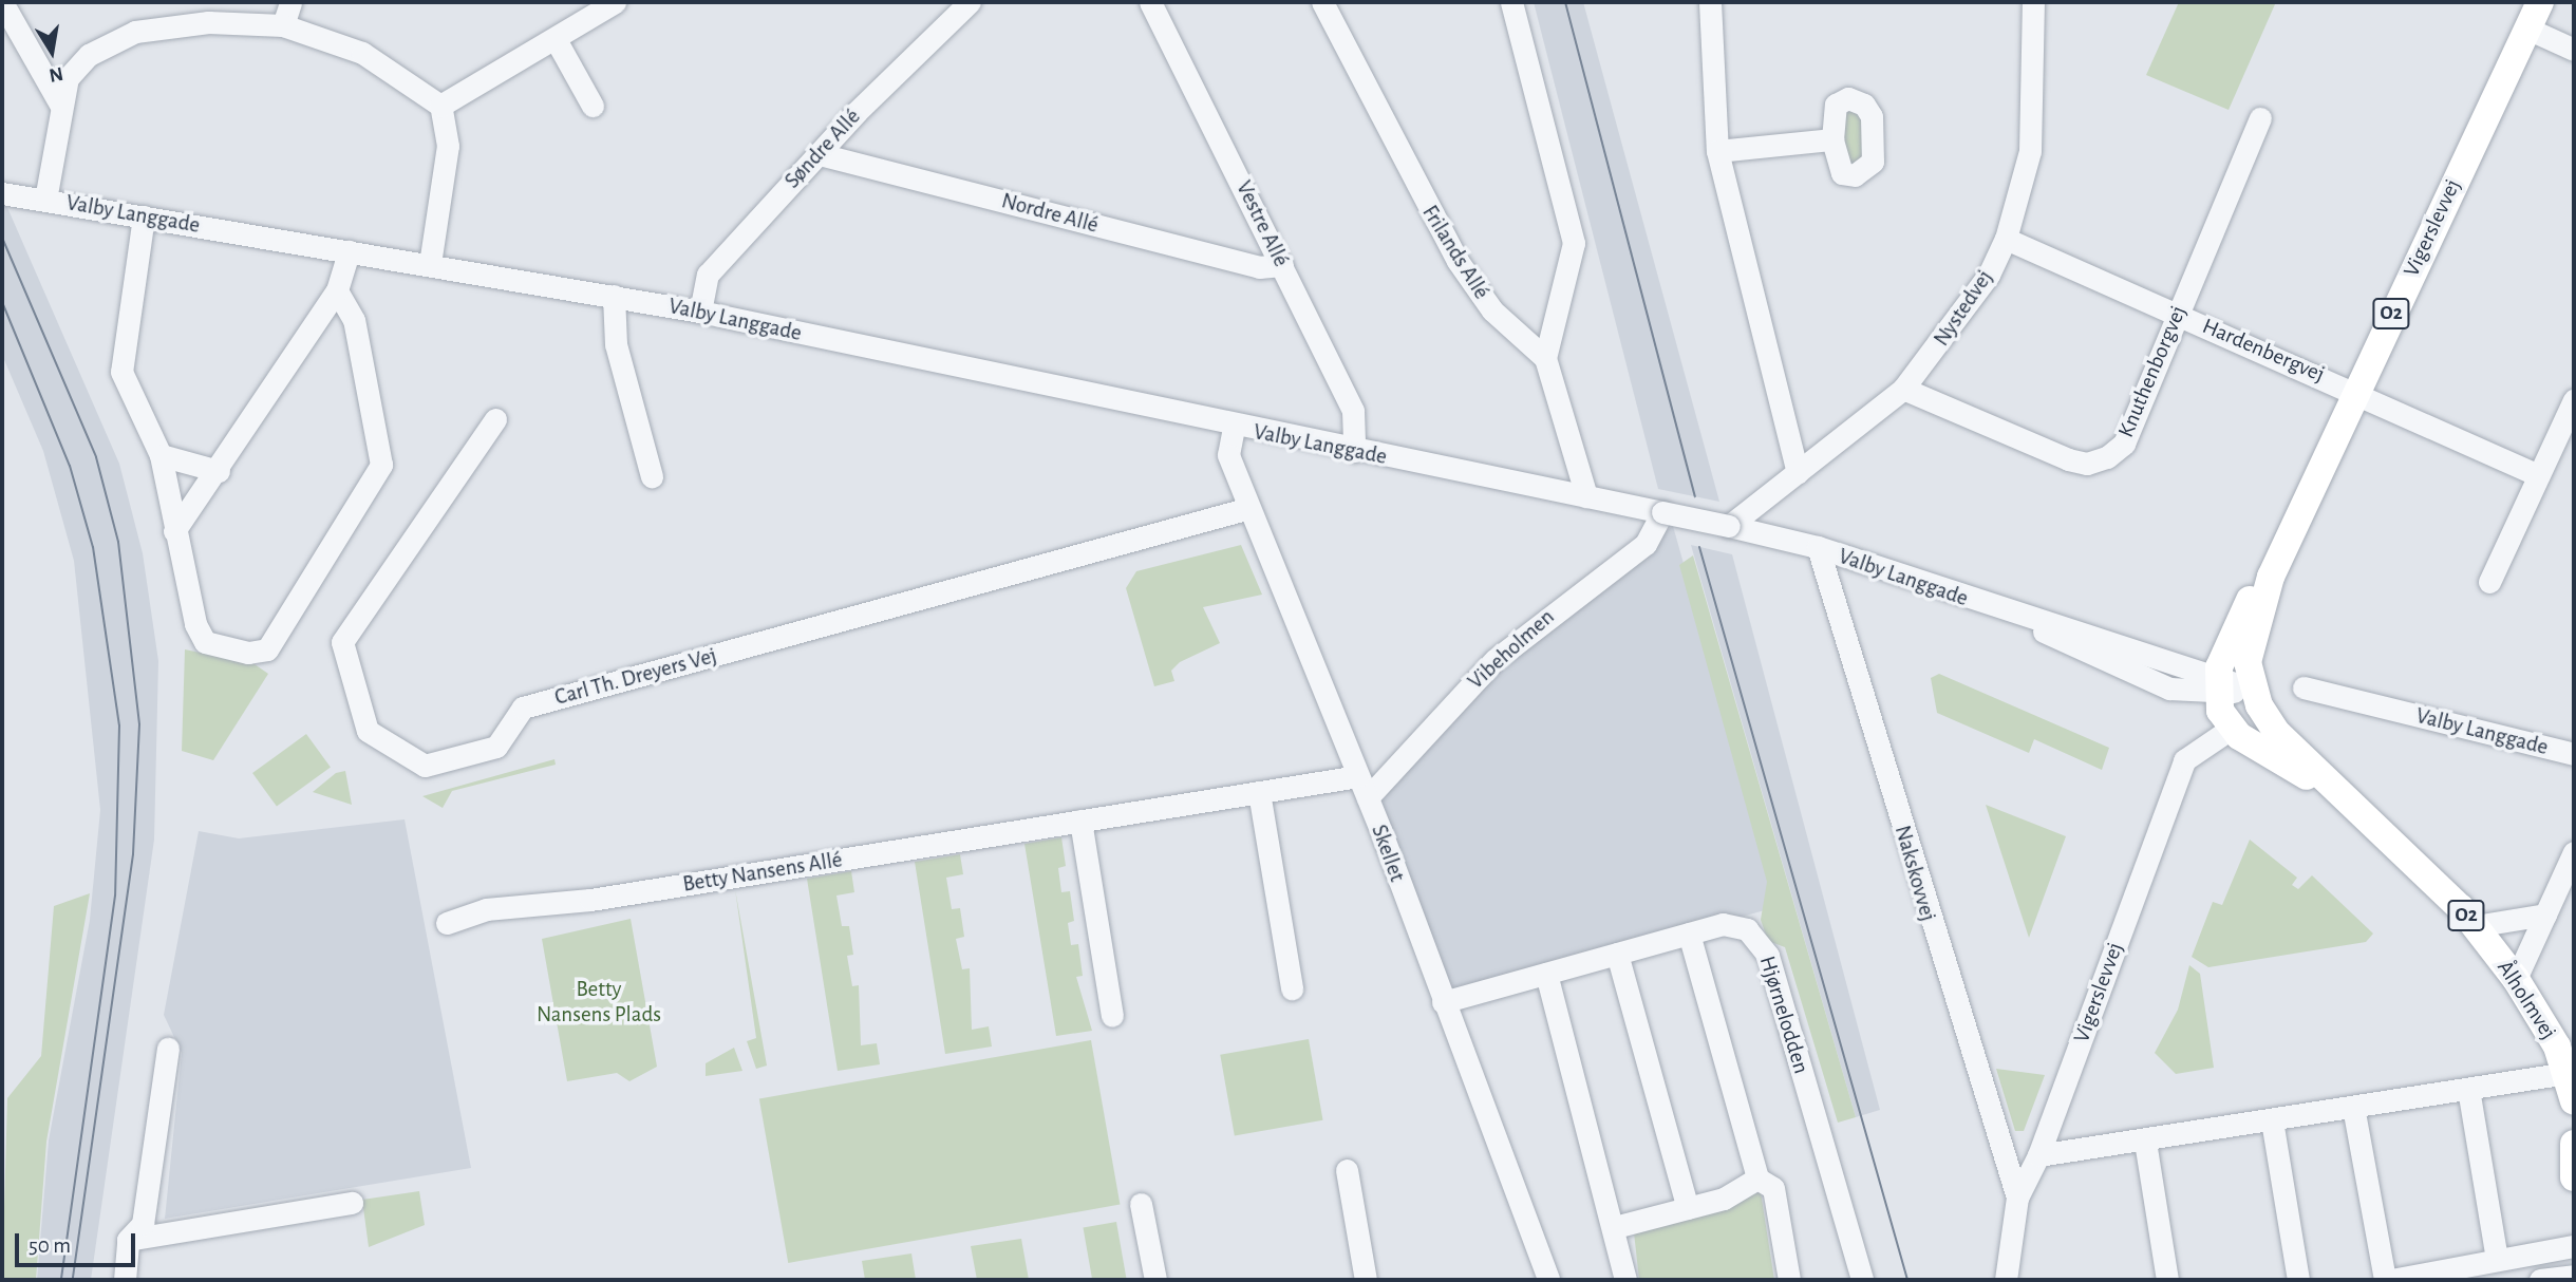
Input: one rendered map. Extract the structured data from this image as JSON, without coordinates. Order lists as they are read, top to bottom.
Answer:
{
  "streets": {
    "main road": ["Vigerslevvej", "O2", "Ålholmvej"],
    "street": [
      "Søndre Allé",
      "Nordre Allé",
      "Valby Langgade",
      "Vestre Allé",
      "Frilands Allé",
      "Nystedvej",
      "Hardenbergvej",
      "Knuthenborgvej",
      "Vibeholmen",
      "Carl Th. Dreyers Vej",
      "Skellet",
      "Betty Nansens Allé",
      "Nakskovvej",
      "Hjørnelodden"
    ]
  },
  "crossings": [
    ["Søndre Allé", "Nordre Allé"],
    ["Søndre Allé", "Valby Langgade"],
    ["Nordre Allé", "Vestre Allé"],
    ["Valby Langgade", "Vestre Allé"],
    ["Valby Langgade", "Vigerslevvej"],
    ["Valby Langgade", "Nystedvej"],
    ["Valby Langgade", "Vibeholmen"],
    ["Valby Langgade", "Skellet"],
    ["Valby Langgade", "Nakskovvej"],
    ["Valby Langgade", "Ålholmvej"],
    ["Vigerslevvej", "Hardenbergvej"],
    ["Vigerslevvej", "Nakskovvej"],
    ["Vigerslevvej", "Ålholmvej"],
    ["Nystedvej", "Hardenbergvej"],
    ["Nystedvej", "Knuthenborgvej"],
    ["Hardenbergvej", "Knuthenborgvej"],
    ["Vibeholmen", "Skellet"],
    ["Carl Th. Dreyers Vej", "Skellet"],
    ["Skellet", "Betty Nansens Allé"],
    ["Skellet", "Hjørnelodden"]
  ],
  "parks": ["Betty Nansens Plads"],
  "scale_bar": "50 m",
  "north": "bottom"
}
